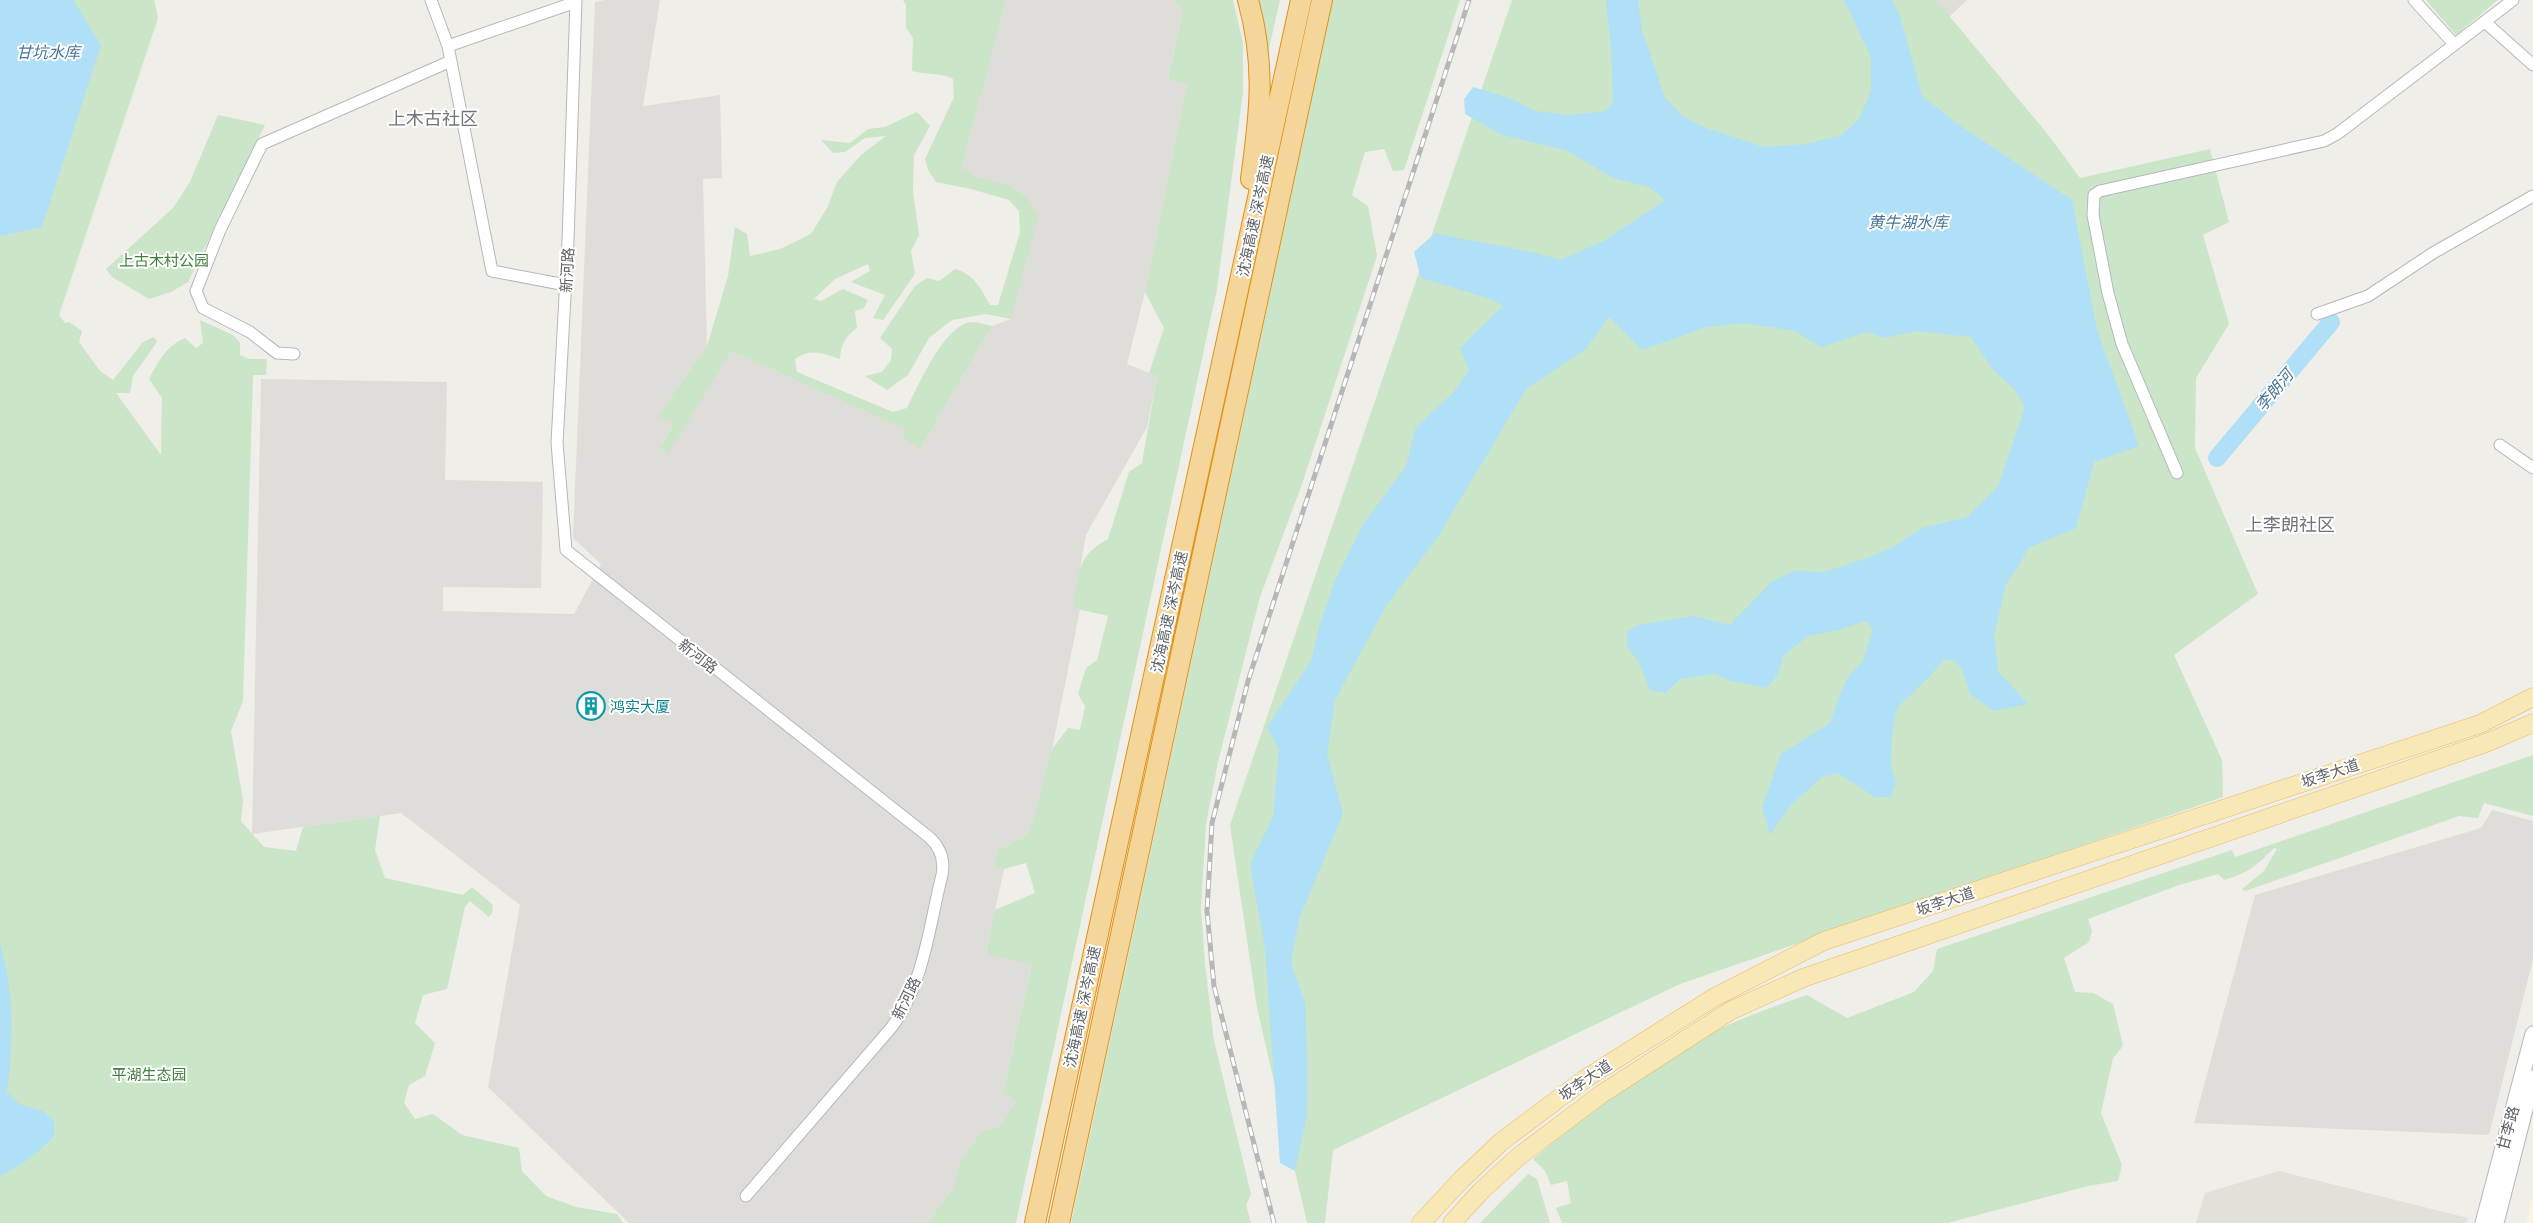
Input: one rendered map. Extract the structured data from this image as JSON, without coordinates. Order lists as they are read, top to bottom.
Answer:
{
  "streets": {
    "highway": ["沈海高速 深岑高速"],
    "main road": ["坂李大道", "甘李路"],
    "street": ["新河路"]
  },
  "districts": ["上木古社区", "上李朗社区"],
  "water": ["甘坑水库", "黄牛湖水库", "李朗河"],
  "parks": ["上古木村公园", "平湖生态园"],
  "places": {
    "building": ["鸿实大厦"]
  }
}
